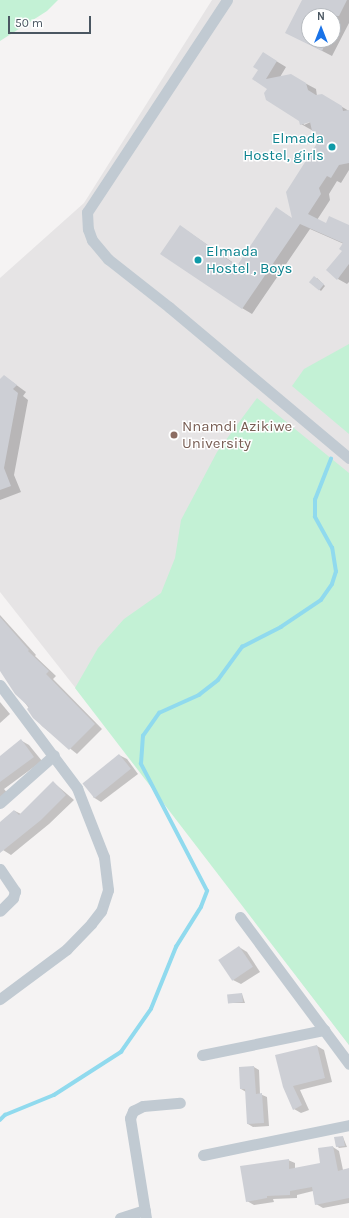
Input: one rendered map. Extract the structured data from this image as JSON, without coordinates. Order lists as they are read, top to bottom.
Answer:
{
  "places": ["Elmada Hostel, girls", "Elmada Hostel , Boys", "Nnamdi Azikiwe University"],
  "scale_bar": "50 m",
  "north": "top"
}
